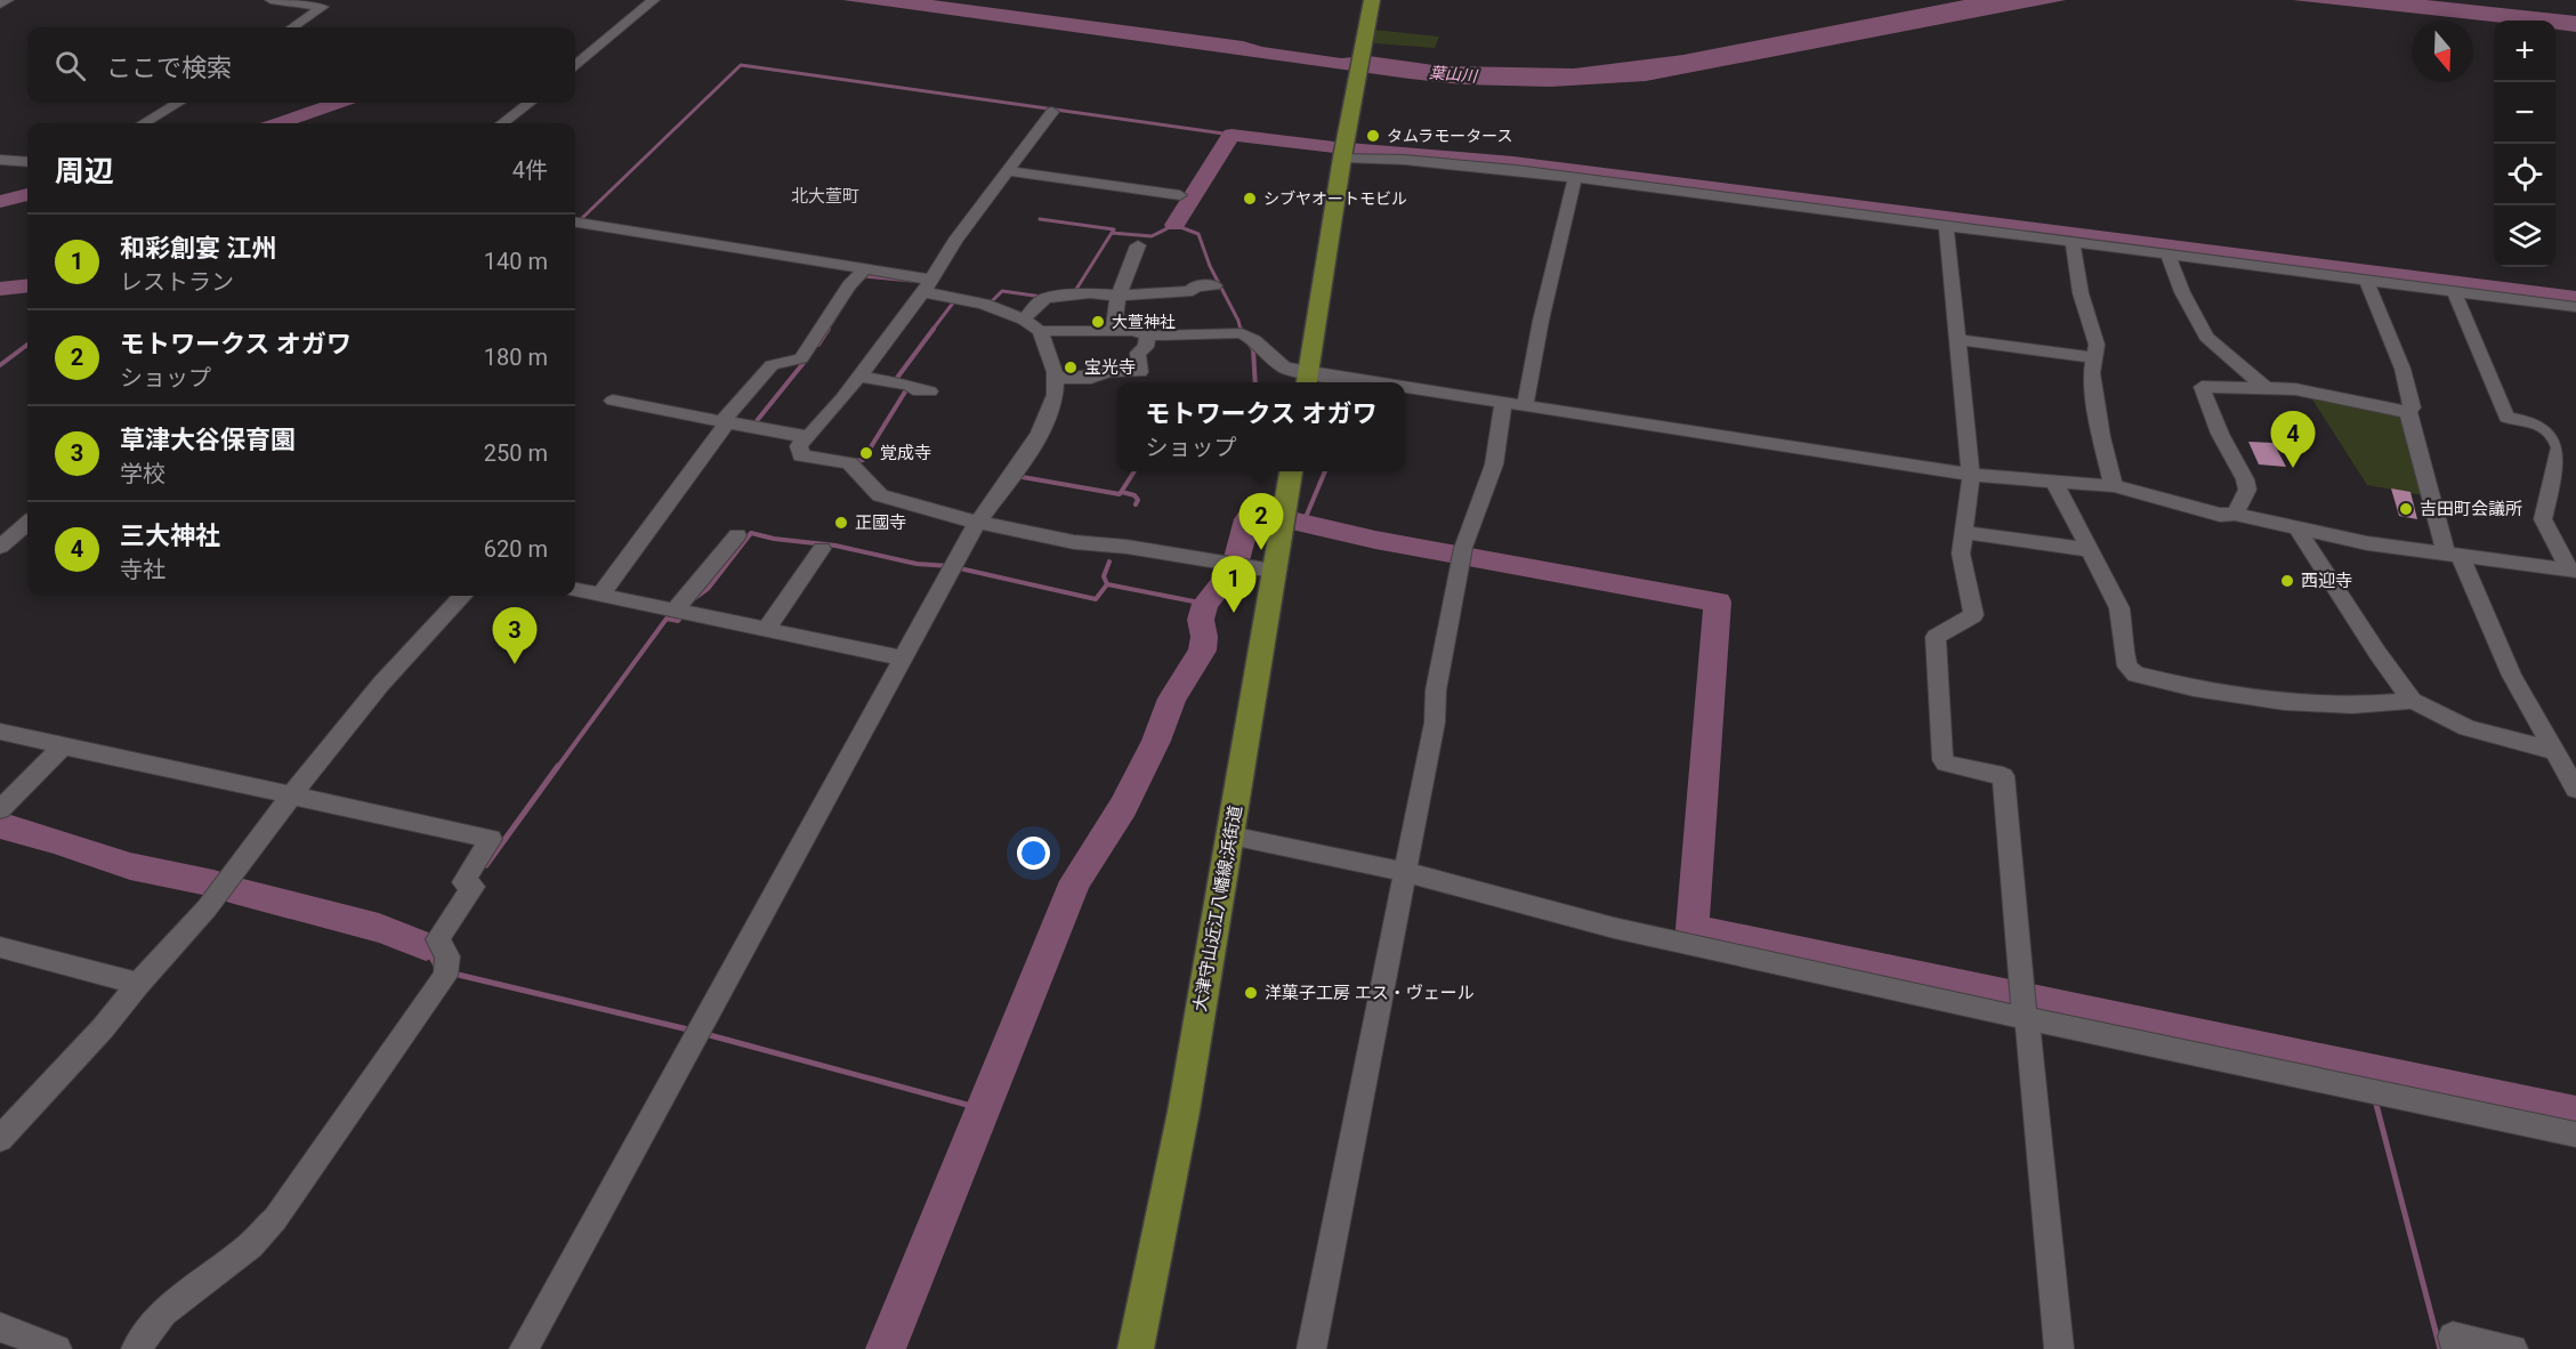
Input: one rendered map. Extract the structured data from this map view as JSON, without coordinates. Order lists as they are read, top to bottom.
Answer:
{
  "streets": {
    "main road": ["大津守山近江八幡線;浜街道"]
  },
  "districts": ["北大萱町"],
  "water": ["葉山川"],
  "places": [
    "タムラモータース",
    "シブヤオートモビル",
    "大萱神社",
    "宝光寺",
    "覚成寺",
    "吉田町会議所",
    "正國寺",
    "西迎寺",
    "洋菓子工房 エス・ヴェール"
  ],
  "north": "bottom",
  "page": {
    "map_buttons": ["+", "−"],
    "search": "ここで検索",
    "heading": ["周辺", "4件"],
    "list": [
      {
        "mark": "1",
        "name": "和彩創宴 江州",
        "note": "レストラン",
        "value": "140 m"
      },
      {
        "mark": "2",
        "name": "モトワークス オガワ",
        "note": "ショップ",
        "value": "180 m"
      },
      {
        "mark": "3",
        "name": "草津大谷保育園",
        "note": "学校",
        "value": "250 m"
      },
      {
        "mark": "4",
        "name": "三大神社",
        "note": "寺社",
        "value": "620 m"
      }
    ],
    "popup": ["モトワークス オガワ", "ショップ"],
    "pins": [
      "4",
      "2",
      "1",
      "3"
    ]
  }
}
